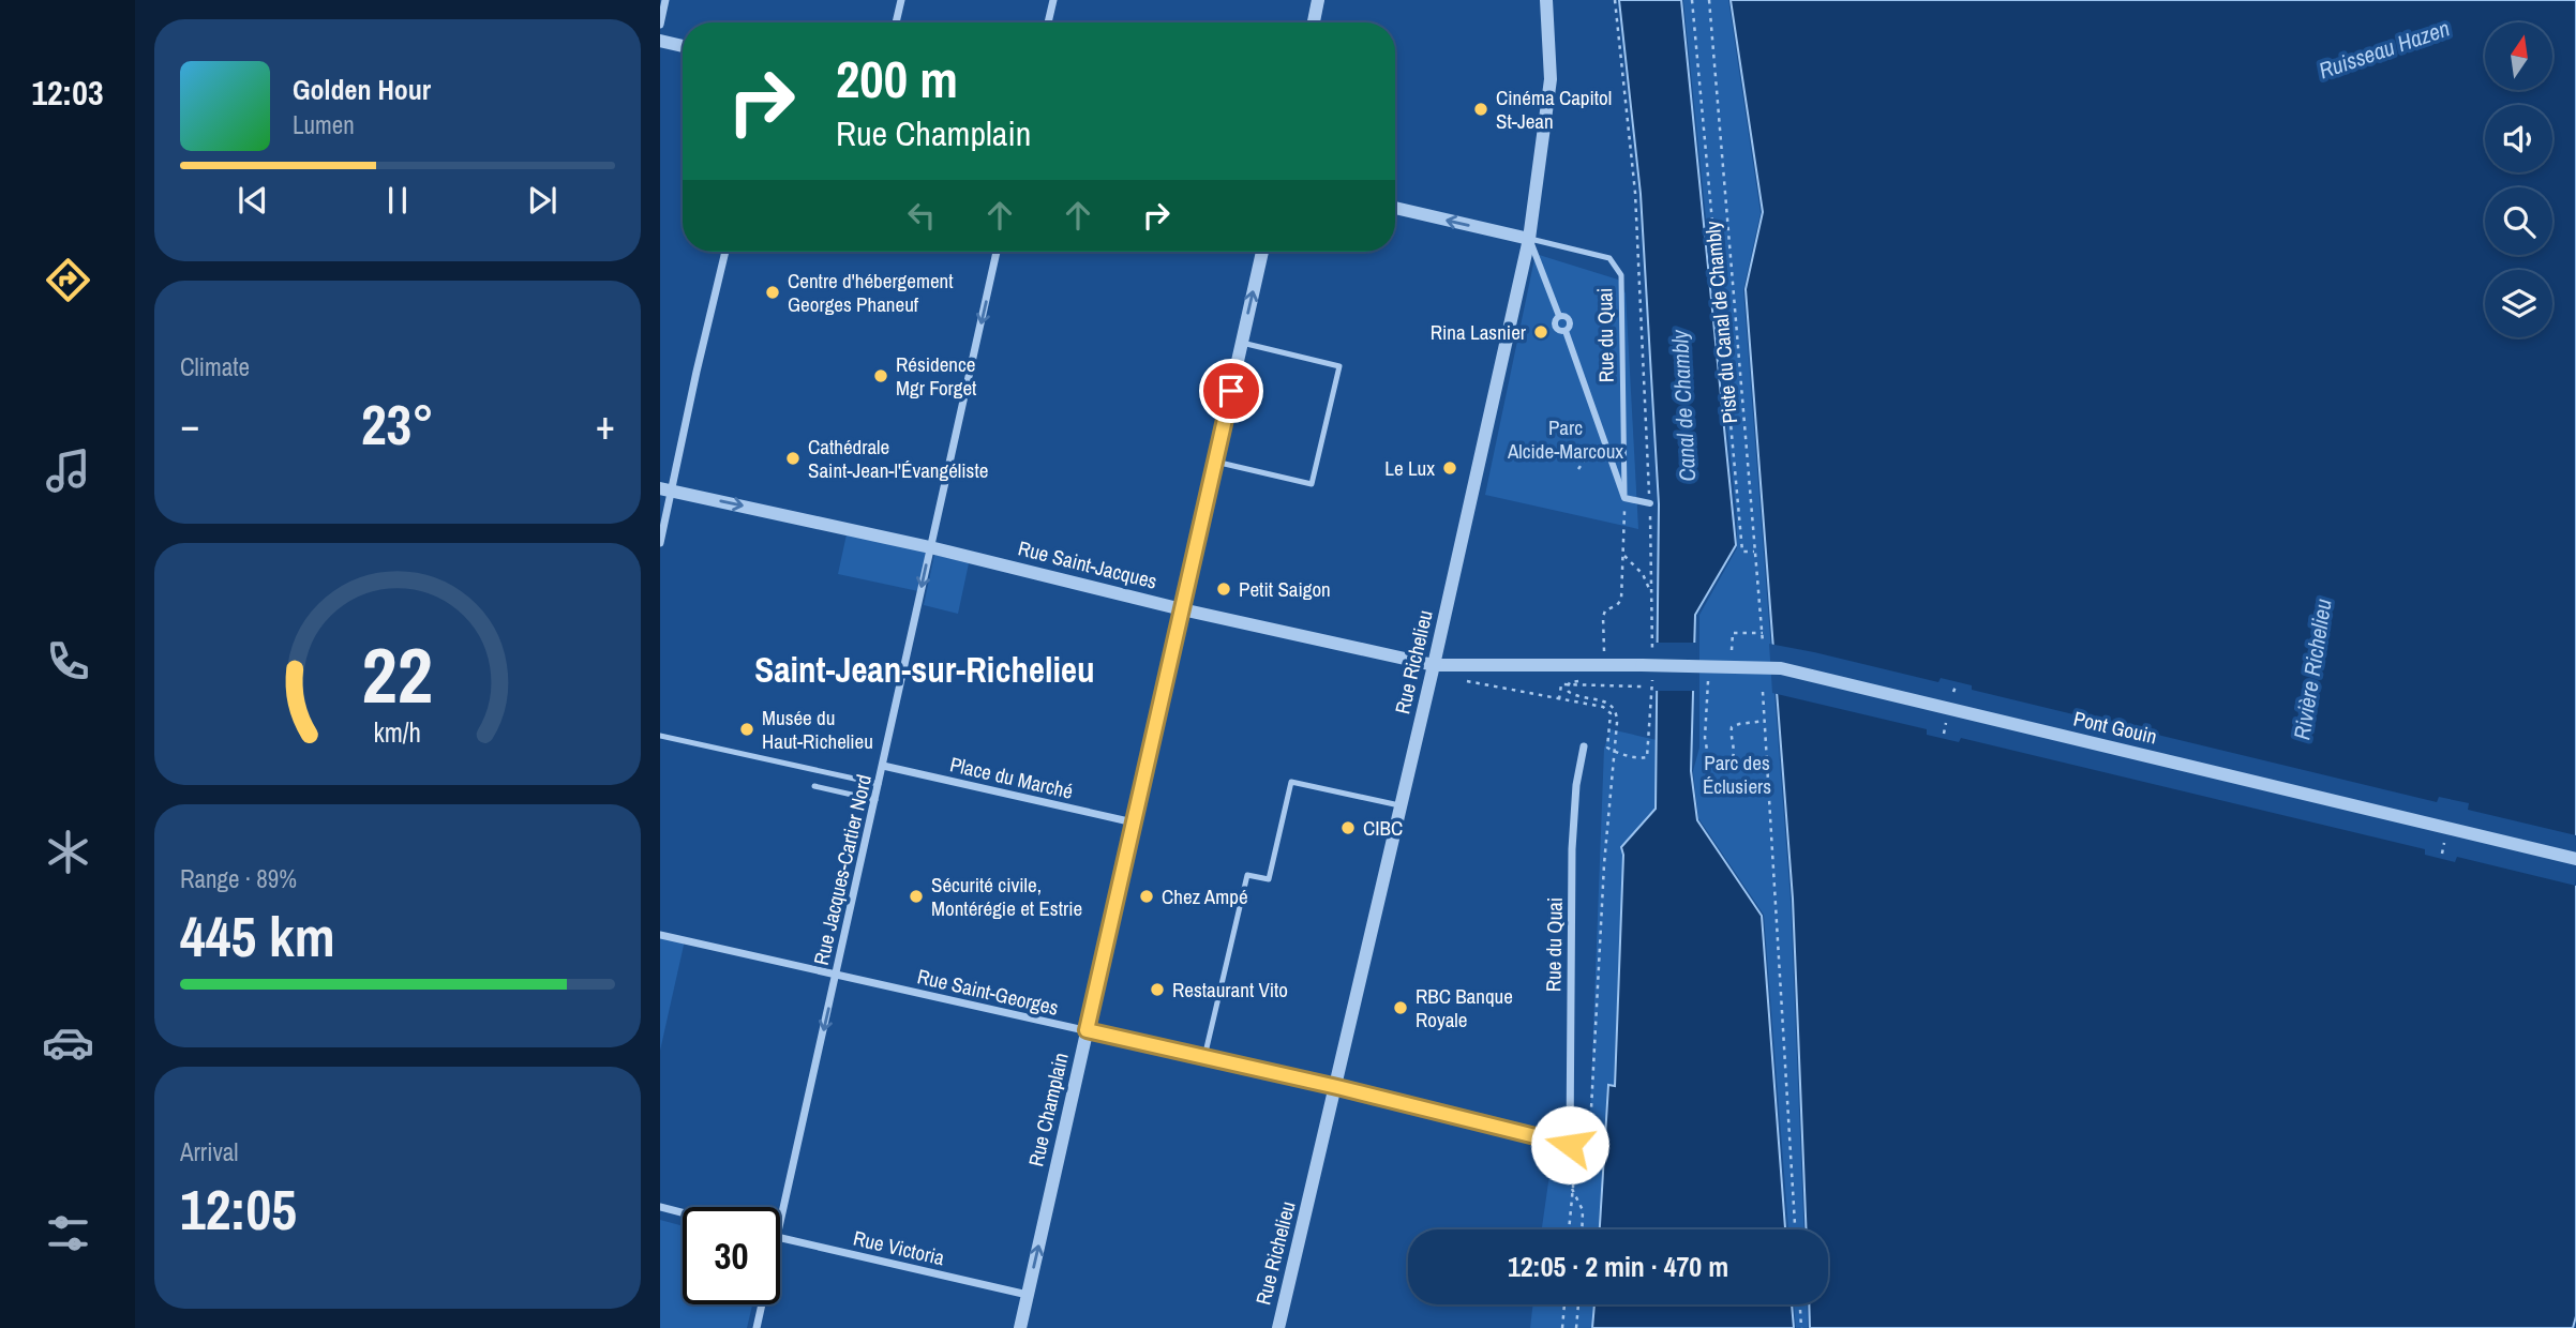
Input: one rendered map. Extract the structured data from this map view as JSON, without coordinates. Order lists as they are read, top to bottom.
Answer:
{
  "streets": {
    "street": [
      "Rue du Quai",
      "Rue Saint-Jacques",
      "Rue Richelieu",
      "Pont Gouin",
      "Place du Marché",
      "Rue Jacques-Cartier Nord",
      "Rue Saint-Georges",
      "Rue Champlain",
      "Rue Victoria"
    ],
    "path": ["Piste du Canal de Chambly"]
  },
  "crossings": [
    ["Rue du Quai", "Rue Richelieu"],
    ["Rue du Quai", "Rue Saint-Georges"],
    ["Rue Saint-Jacques", "Rue Richelieu"],
    ["Rue Saint-Jacques", "Pont Gouin"],
    ["Rue Saint-Jacques", "Rue Jacques-Cartier Nord"],
    ["Rue Saint-Jacques", "Rue Champlain"],
    ["Rue Richelieu", "Rue Saint-Georges"],
    ["Place du Marché", "Rue Jacques-Cartier Nord"],
    ["Place du Marché", "Rue Champlain"],
    ["Rue Jacques-Cartier Nord", "Rue Saint-Georges"],
    ["Rue Saint-Georges", "Rue Champlain"],
    ["Rue Champlain", "Rue Victoria"]
  ],
  "one_way": ["Rue Jacques-Cartier Nord"],
  "districts": ["Saint-Jean-sur-Richelieu"],
  "water": ["Ruisseau Hazen", "Canal de Chambly", "Rivière Richelieu"],
  "parks": ["Parc Alcide-Marcoux", "Parc des Éclusiers"],
  "places": [
    "Cinéma Capitol St-Jean",
    "Centre d'hébergement Georges Phaneuf",
    "Rina Lasnier",
    "Résidence Mgr Forget",
    "Cathédrale Saint-Jean-l'Évangéliste",
    "Le Lux",
    "Petit Saigon",
    "Musée du Haut-Richelieu",
    "CIBC",
    "Sécurité civile, Montérégie et Estrie",
    "Chez Ampé",
    "Restaurant Vito",
    "RBC Banque Royale"
  ],
  "north": "top",
  "page": {
    "tabs": "12:03",
    "turn": ["200 m", "Rue Champlain"],
    "song": ["Golden Hour", "Lumen"],
    "tile": [
      "Climate",
      ["Range · 89%", "445 km"],
      ["Arrival", "12:05"]
    ],
    "heat": ["−", "23°", "+"],
    "limit": "30",
    "trip": "12:05 · 2 min · 470 m",
    "gauge": ["22", "km/h"]
  }
}
